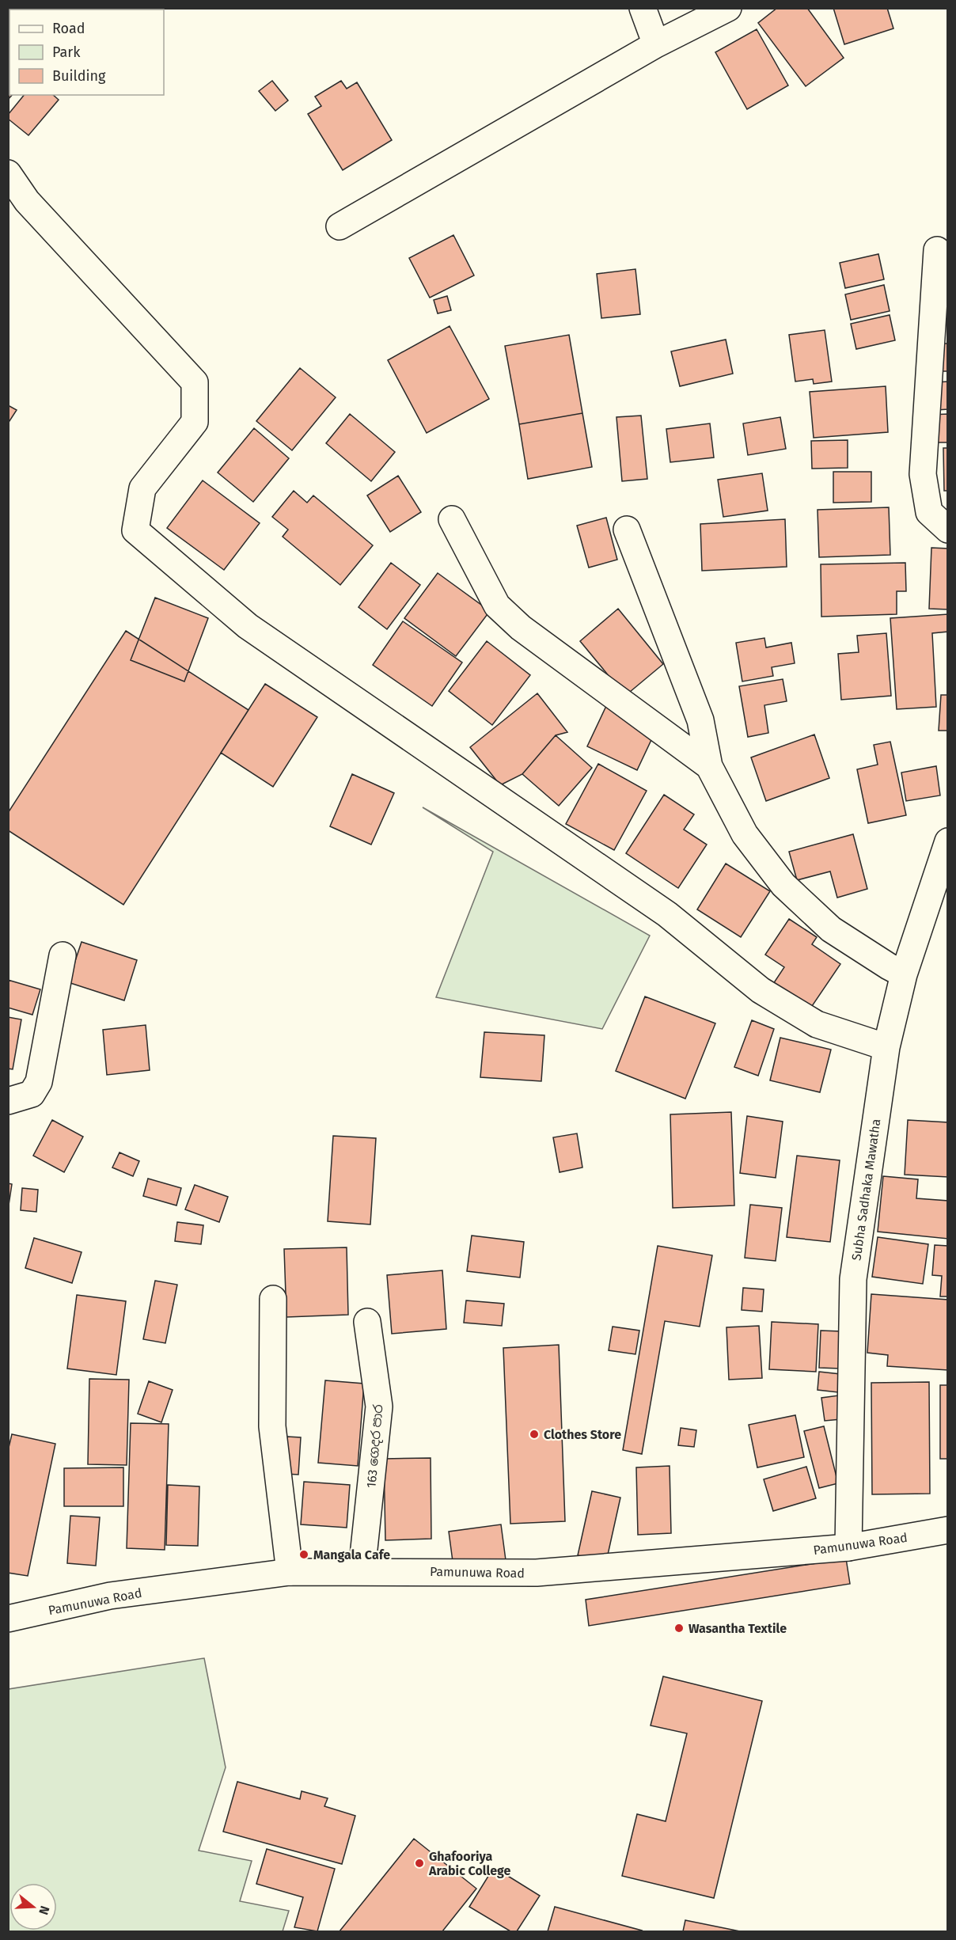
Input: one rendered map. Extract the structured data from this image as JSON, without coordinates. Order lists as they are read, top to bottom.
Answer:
{
  "streets": {
    "street": ["Subha Sadhaka Mawatha", "163 ගෙදර පාර", "Pamunuwa Road"]
  },
  "crossings": [
    ["Subha Sadhaka Mawatha", "Pamunuwa Road"],
    ["163 ගෙදර පාර", "Pamunuwa Road"]
  ],
  "places": [
    "Clothes Store",
    "Mangala Cafe",
    "Wasantha Textile",
    "Ghafooriya Arabic College"
  ],
  "legend": ["Road", "Park", "Building"],
  "north": "right"
}
